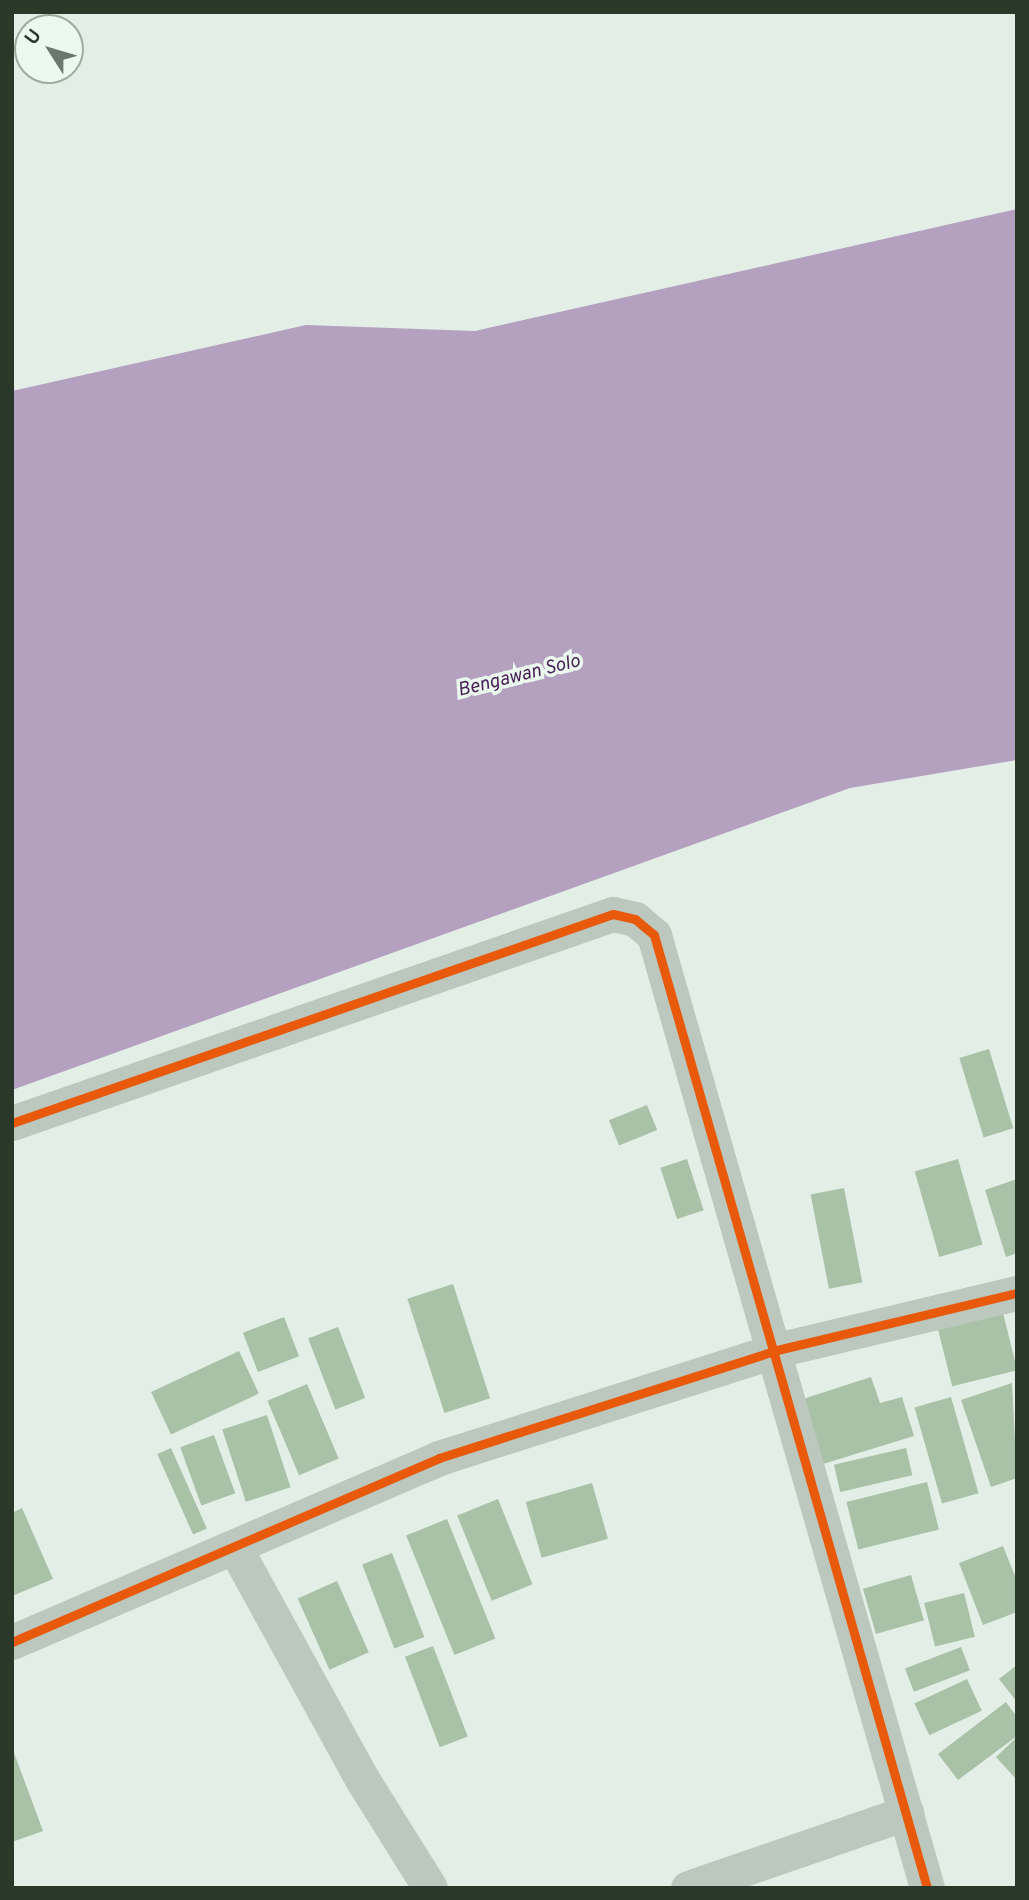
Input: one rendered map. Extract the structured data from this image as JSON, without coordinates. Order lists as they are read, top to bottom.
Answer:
{
  "water": ["Bengawan Solo"],
  "north": "top left"
}
